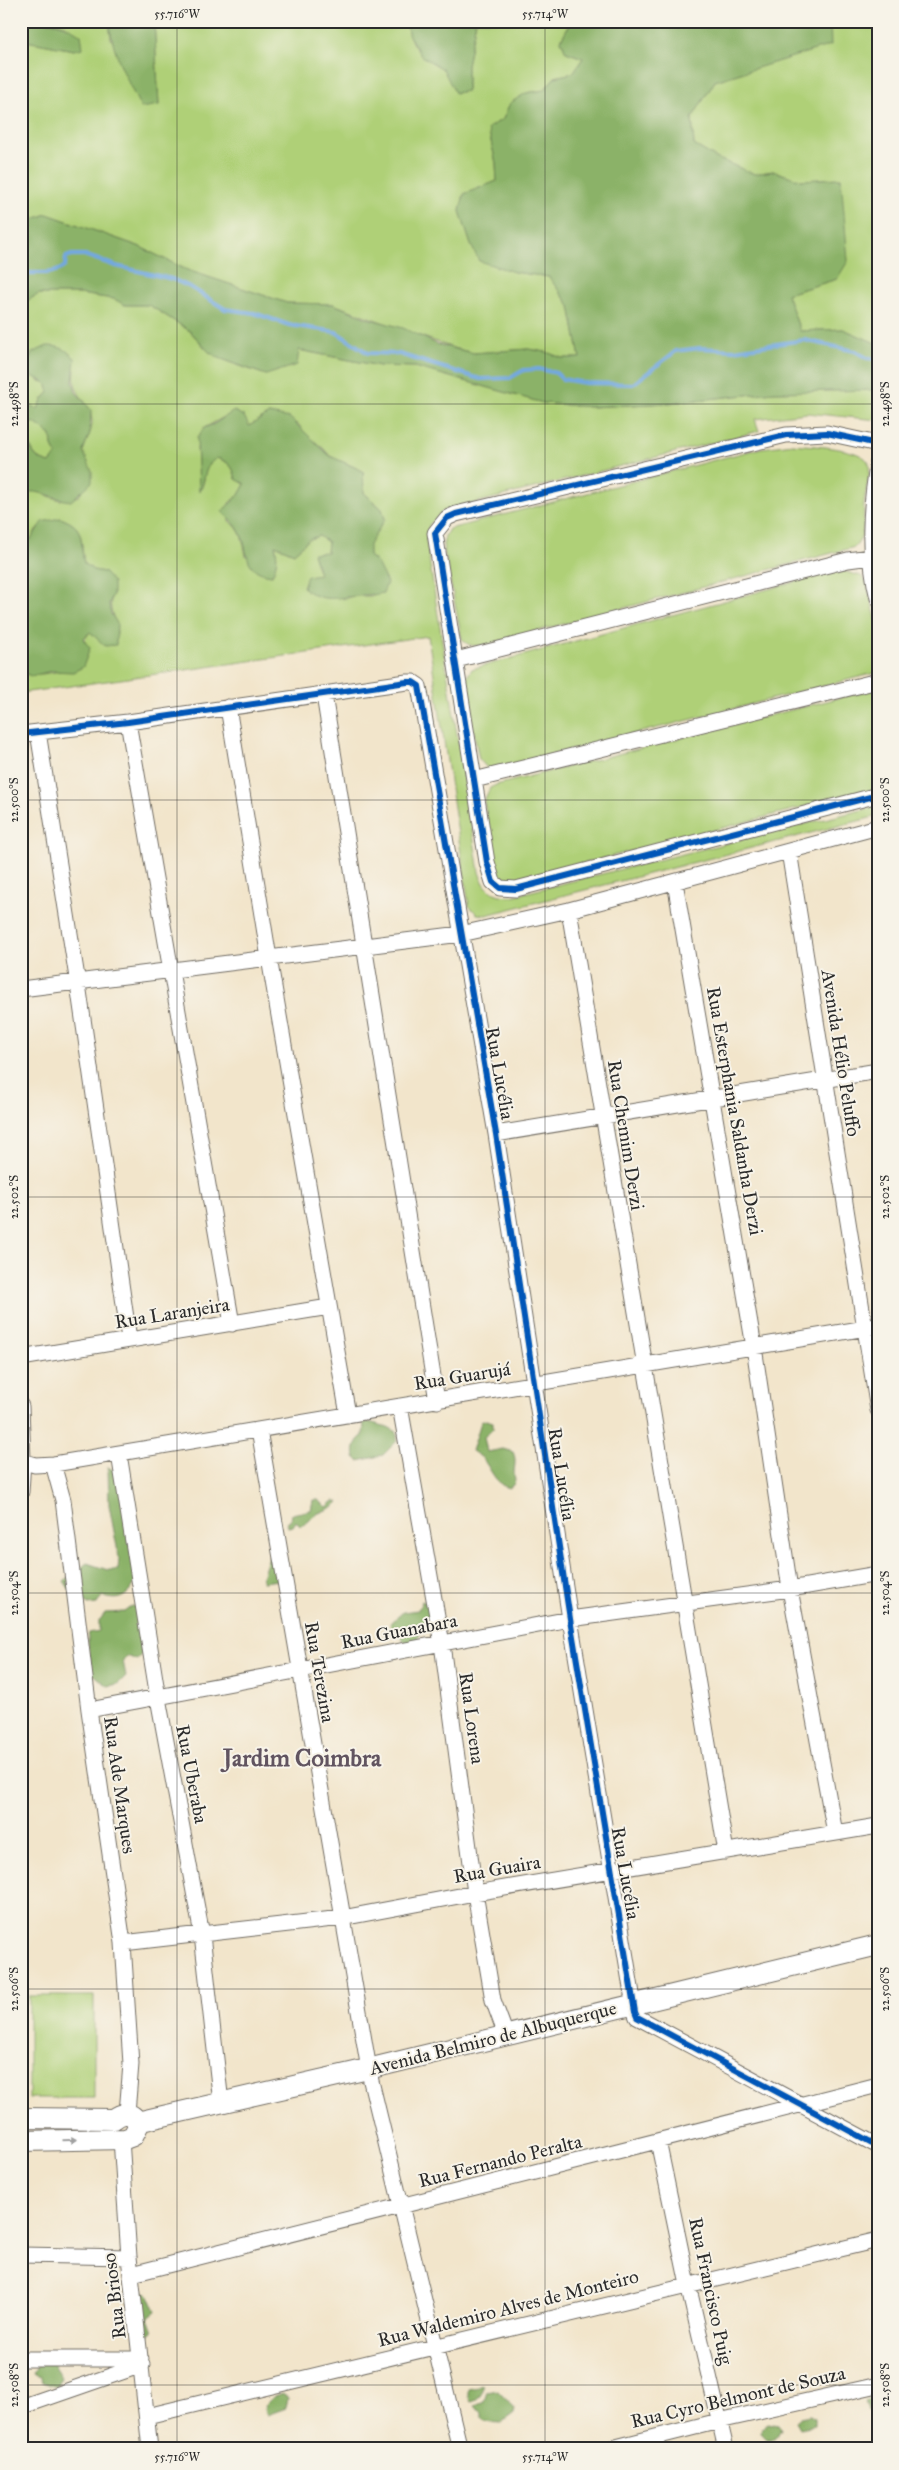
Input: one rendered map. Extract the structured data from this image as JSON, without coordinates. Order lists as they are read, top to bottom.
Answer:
{
  "streets": {
    "main road": ["Avenida Belmiro de Albuquerque"],
    "street": [
      "Avenida Hélio Peluffo",
      "Rua Lucélia",
      "Rua Esterphania Saldanha Derzi",
      "Rua Chemim Derzi",
      "Rua Laranjeira",
      "Rua Guarujá",
      "Rua Guanabara",
      "Rua Terezina",
      "Rua Lorena",
      "Rua Uberaba",
      "Rua Ade Marques",
      "Rua Guaira",
      "Rua Fernando Peralta",
      "Rua Francisco Puig",
      "Rua Brioso",
      "Rua Waldemiro Alves de Monteiro",
      "Rua Cyro Belmont de Souza"
    ]
  },
  "crossings": [
    ["Avenida Hélio Peluffo", "Rua Guarujá"],
    ["Rua Lucélia", "Rua Guarujá"],
    ["Rua Lucélia", "Rua Guanabara"],
    ["Rua Lucélia", "Rua Guaira"],
    ["Rua Lucélia", "Avenida Belmiro de Albuquerque"],
    ["Rua Esterphania Saldanha Derzi", "Rua Guarujá"],
    ["Rua Esterphania Saldanha Derzi", "Rua Guanabara"],
    ["Rua Esterphania Saldanha Derzi", "Rua Guaira"],
    ["Rua Chemim Derzi", "Rua Guarujá"],
    ["Rua Chemim Derzi", "Rua Guanabara"],
    ["Rua Chemim Derzi", "Rua Guaira"],
    ["Rua Guarujá", "Rua Terezina"],
    ["Rua Guarujá", "Rua Lorena"],
    ["Rua Guarujá", "Rua Uberaba"],
    ["Rua Guarujá", "Rua Ade Marques"],
    ["Rua Guanabara", "Rua Terezina"],
    ["Rua Guanabara", "Rua Lorena"],
    ["Rua Guanabara", "Rua Uberaba"],
    ["Rua Guanabara", "Rua Ade Marques"],
    ["Rua Terezina", "Rua Guaira"],
    ["Rua Terezina", "Avenida Belmiro de Albuquerque"],
    ["Rua Terezina", "Rua Fernando Peralta"],
    ["Rua Terezina", "Rua Waldemiro Alves de Monteiro"],
    ["Rua Lorena", "Rua Guaira"],
    ["Rua Lorena", "Avenida Belmiro de Albuquerque"],
    ["Rua Uberaba", "Rua Guaira"],
    ["Rua Uberaba", "Avenida Belmiro de Albuquerque"],
    ["Rua Ade Marques", "Rua Guaira"],
    ["Rua Ade Marques", "Avenida Belmiro de Albuquerque"],
    ["Rua Fernando Peralta", "Rua Francisco Puig"],
    ["Rua Fernando Peralta", "Rua Brioso"],
    ["Rua Francisco Puig", "Rua Waldemiro Alves de Monteiro"],
    ["Rua Francisco Puig", "Rua Cyro Belmont de Souza"],
    ["Rua Brioso", "Rua Waldemiro Alves de Monteiro"]
  ],
  "districts": ["Jardim Coimbra"],
  "coordinates": [
    "55.716°W",
    "55.714°W",
    "22.498°S",
    "22.500°S",
    "22.502°S",
    "22.504°S",
    "22.506°S",
    "22.508°S"
  ]
}
